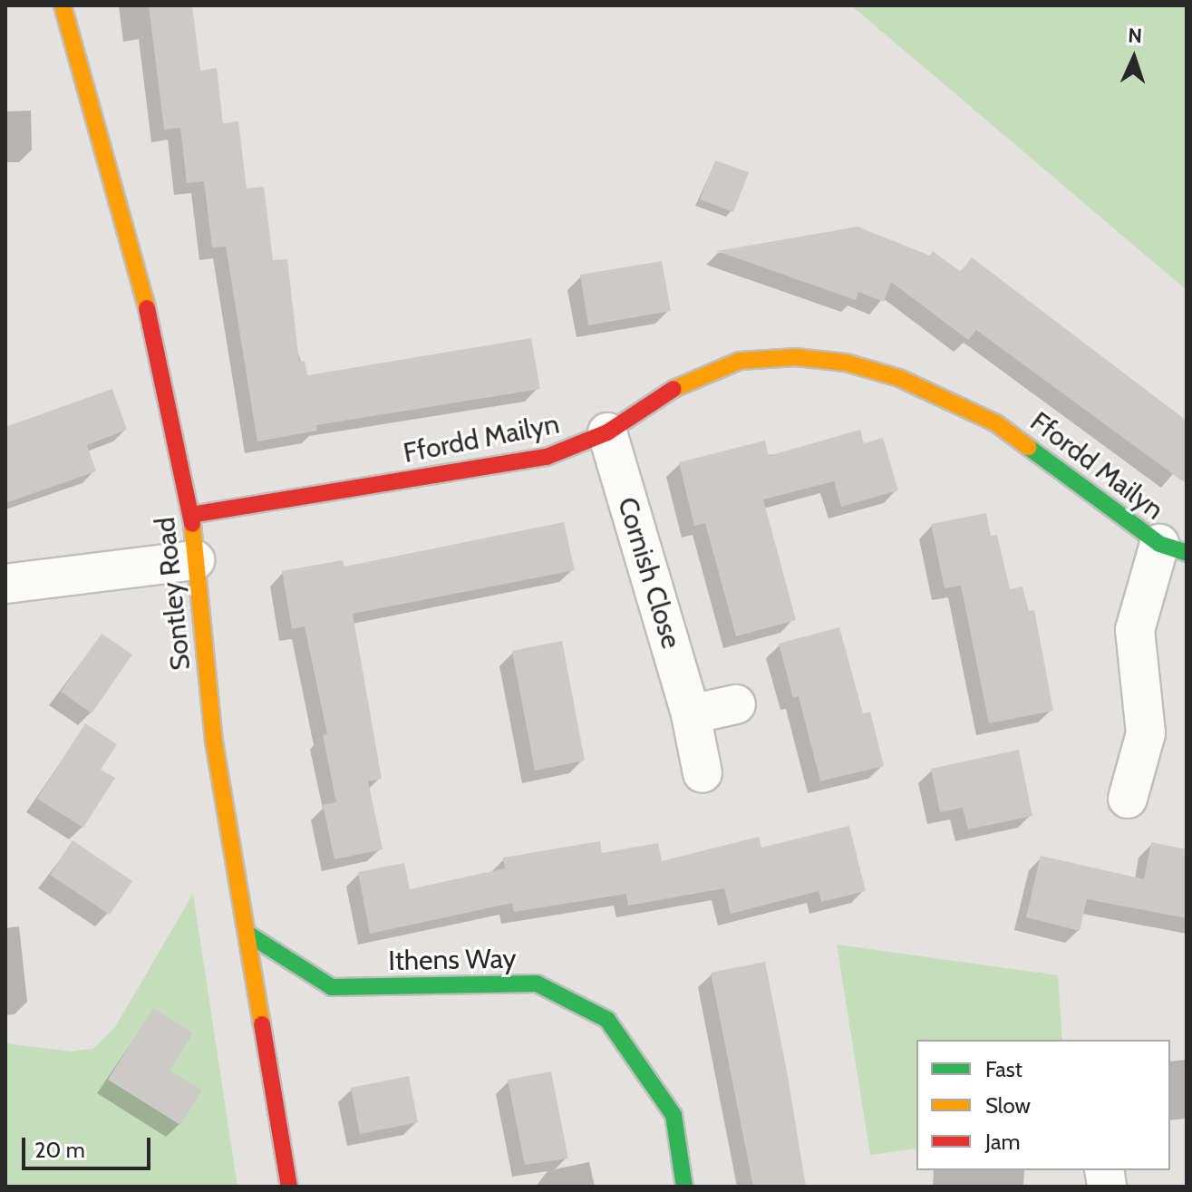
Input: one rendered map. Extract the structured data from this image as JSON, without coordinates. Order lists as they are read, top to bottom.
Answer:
{
  "streets": {
    "street": [
      "Ffordd Mailyn",
      "Cornish Close",
      "Sontley Road",
      "Ithens Way"
    ]
  },
  "crossings": [
    ["Ffordd Mailyn", "Cornish Close"],
    ["Ffordd Mailyn", "Sontley Road"],
    ["Sontley Road", "Ithens Way"]
  ],
  "legend": ["Fast", "Slow", "Jam"],
  "scale_bar": "20 m",
  "north": "top"
}
